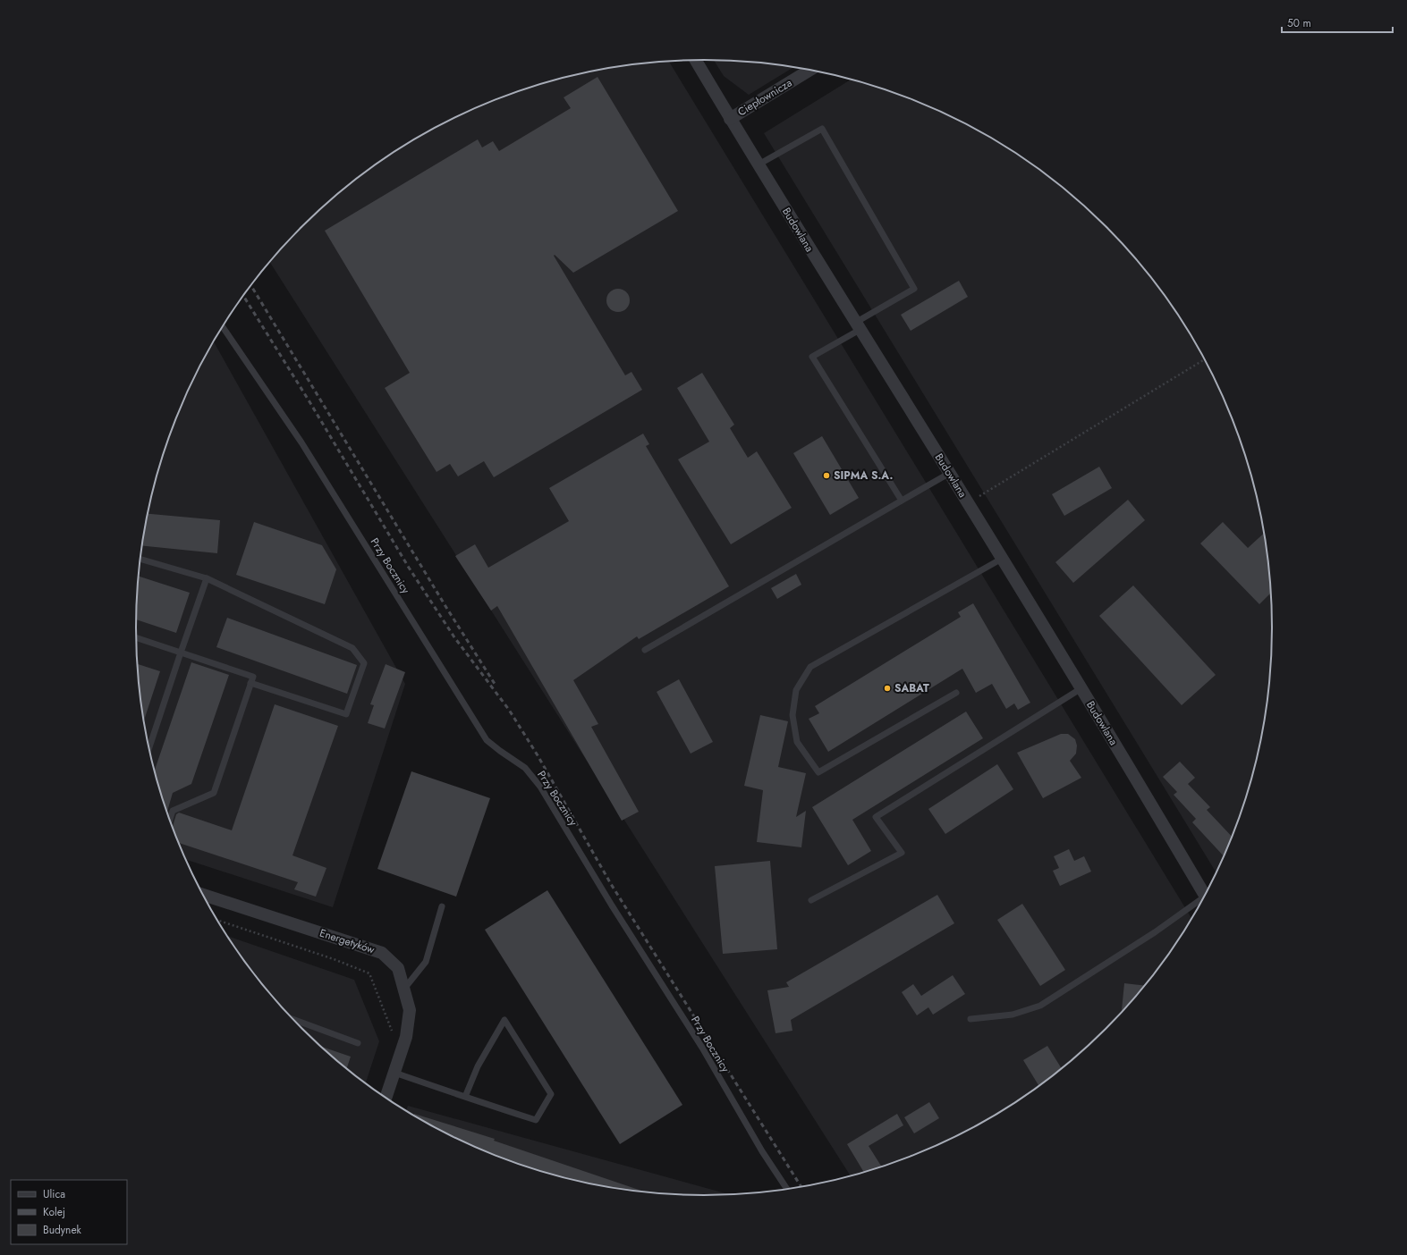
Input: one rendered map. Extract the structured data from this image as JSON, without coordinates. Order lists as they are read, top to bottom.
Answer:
{
  "streets": {
    "street": ["Ciepłownicza", "Budowlana", "Energetyków"],
    "lane": ["Przy Bocznicy"]
  },
  "crossings": [
    ["Ciepłownicza", "Budowlana"]
  ],
  "places": ["SIPMA S.A.", "SABAT"],
  "legend": ["Ulica", "Kolej", "Budynek"],
  "scale_bar": "50 m"
}
